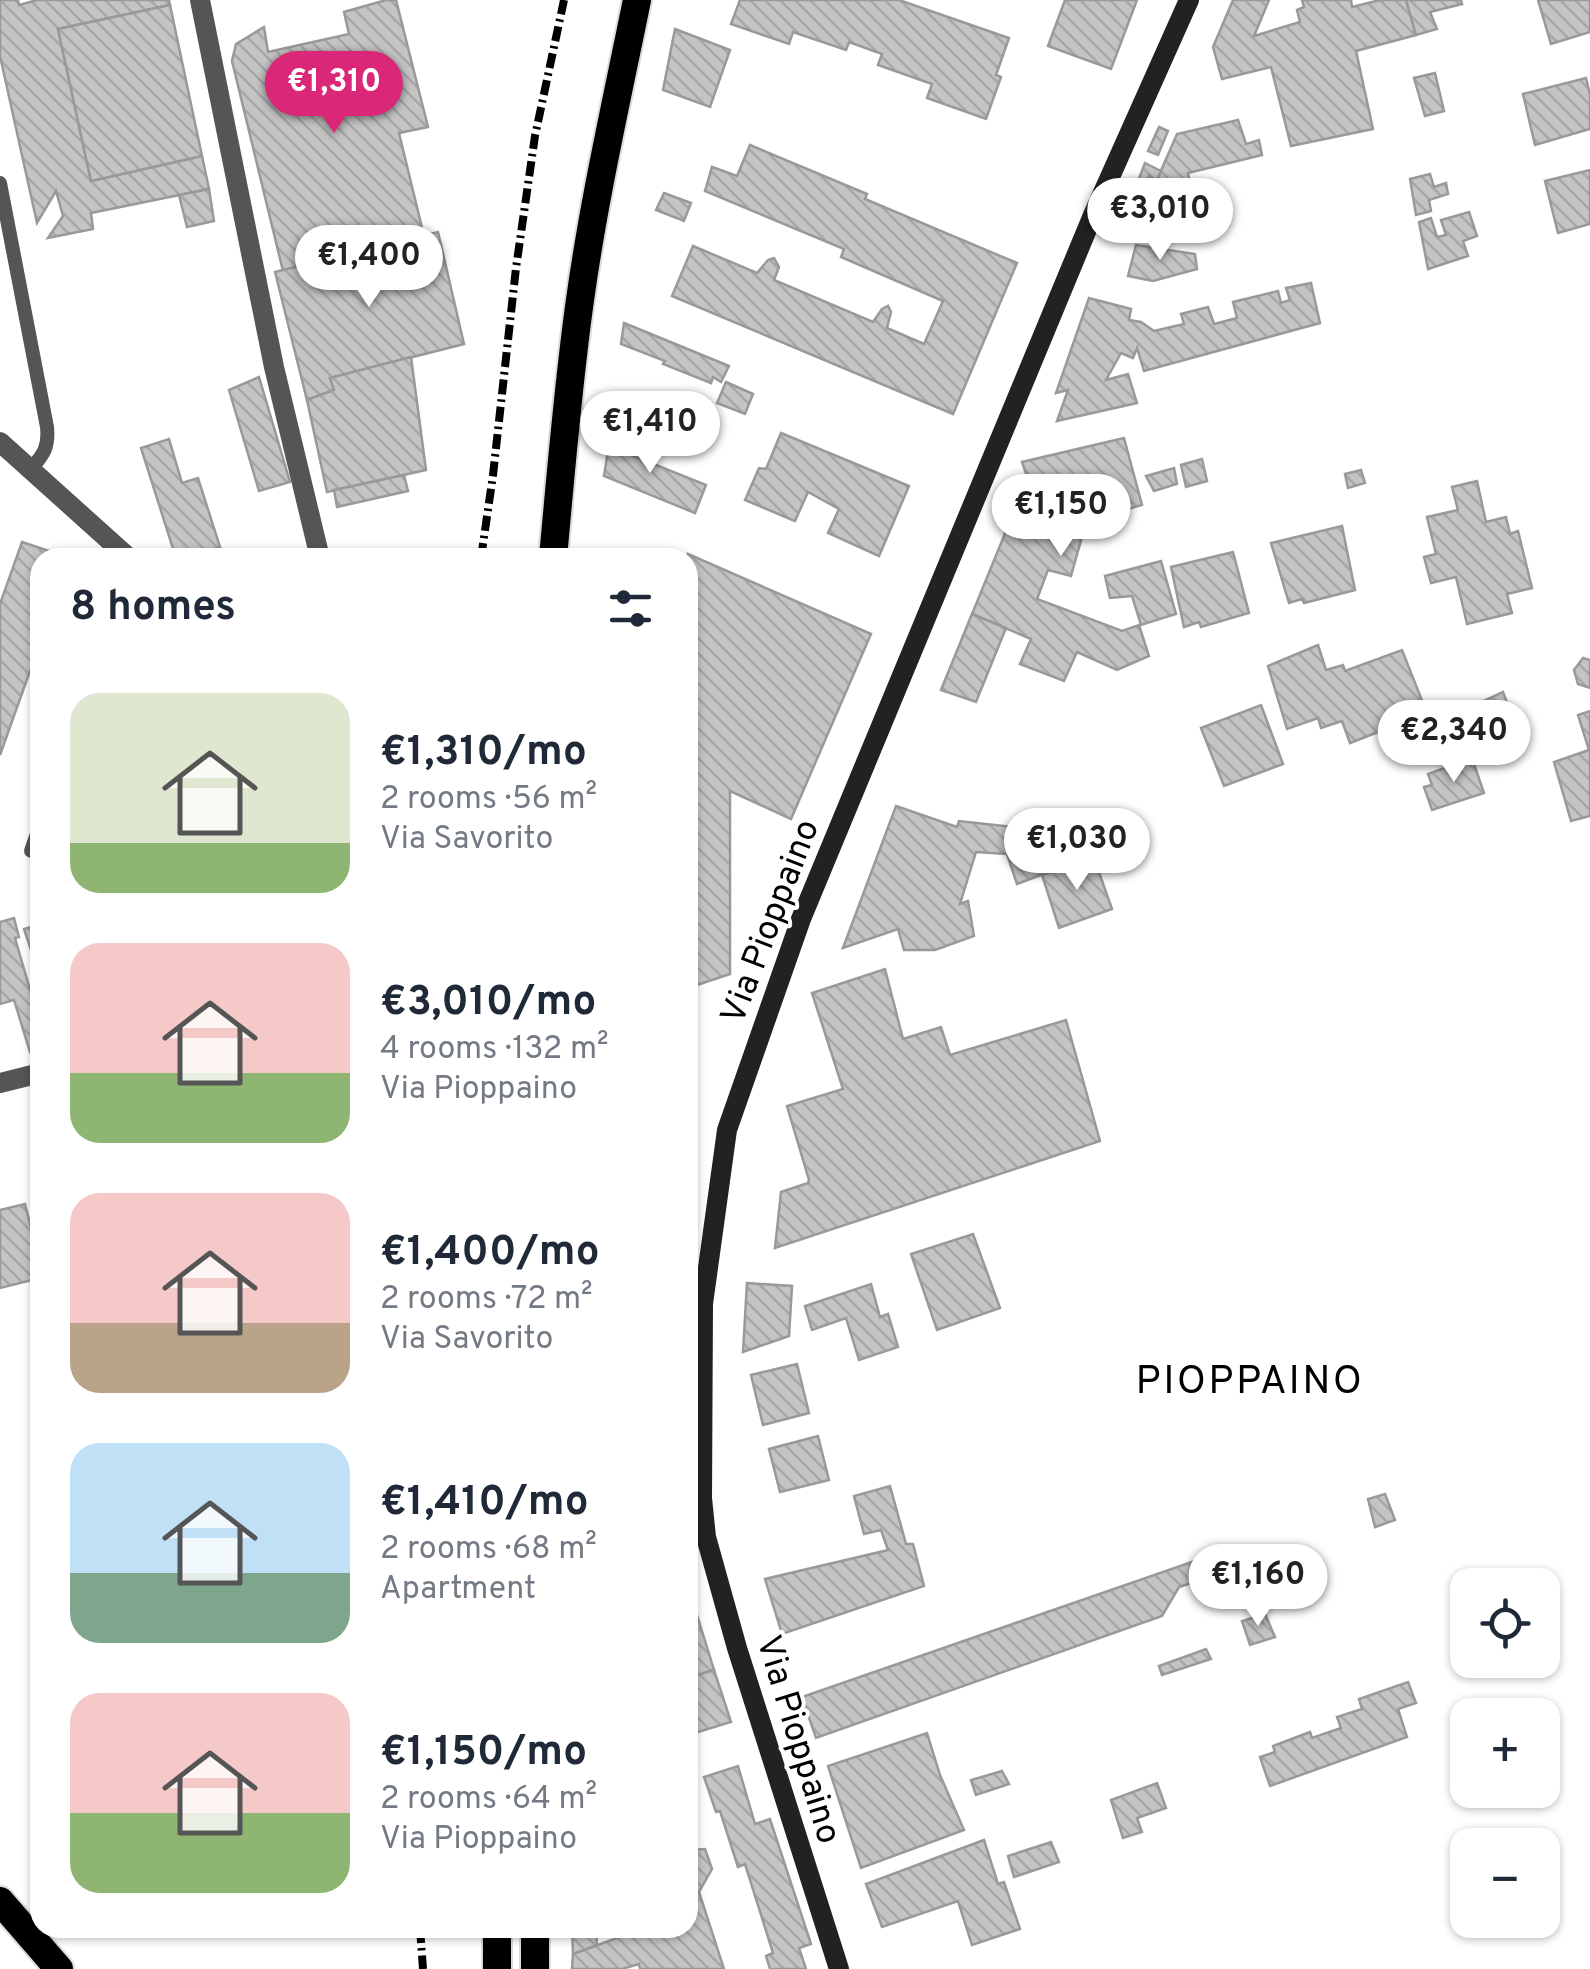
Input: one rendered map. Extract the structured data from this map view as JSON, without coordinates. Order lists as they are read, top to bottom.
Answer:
{
  "streets": {
    "main road": ["Via Pioppaino"]
  },
  "districts": ["PIOPPAINO"],
  "page": {
    "price": [
      "€1,310",
      "€3,010",
      "€1,400",
      "€1,410",
      "€1,150",
      "€2,340",
      "€1,030",
      "€1,160"
    ],
    "heading": "8 homes",
    "list": [
      {
        "name": "€1,310/mo",
        "note": "2 rooms · 56 m² · Via Savorito"
      },
      {
        "name": "€3,010/mo",
        "note": "4 rooms · 132 m² · Via Pioppaino"
      },
      {
        "name": "€1,400/mo",
        "note": "2 rooms · 72 m² · Via Savorito"
      },
      {
        "name": "€1,410/mo",
        "note": "2 rooms · 68 m² · Apartment"
      },
      {
        "name": "€1,150/mo",
        "note": "2 rooms · 64 m² · Via Pioppaino"
      }
    ],
    "map_buttons": ["+", "−"]
  }
}
